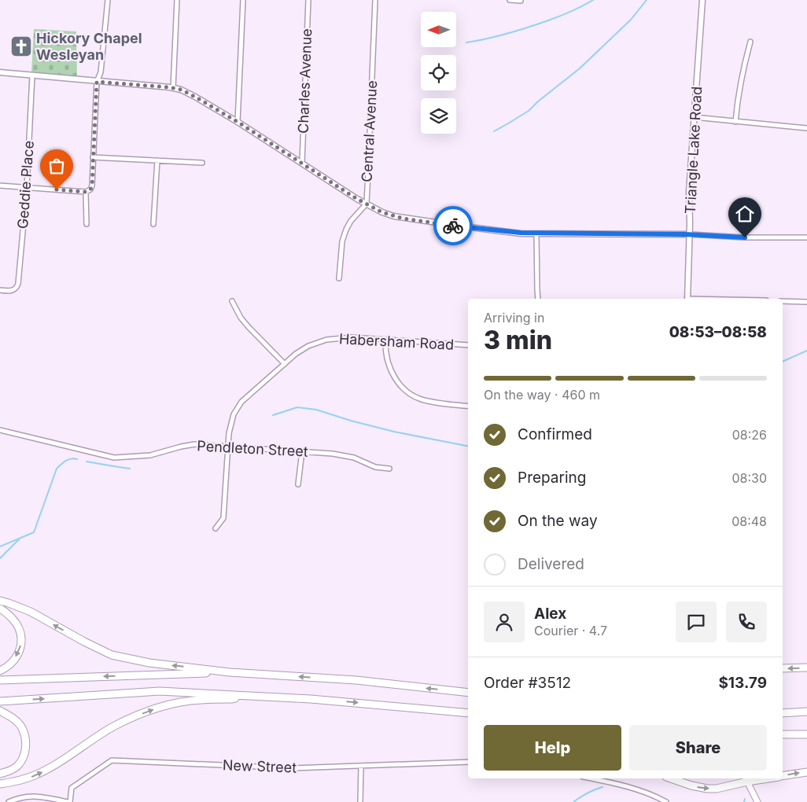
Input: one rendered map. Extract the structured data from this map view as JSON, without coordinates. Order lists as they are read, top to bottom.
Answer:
{
  "streets": {
    "street": [
      "Charles Avenue",
      "Central Avenue",
      "Triangle Lake Road",
      "Geddie Place",
      "Habersham Road",
      "Pendleton Street",
      "New Street"
    ]
  },
  "crossings": [
    ["Habersham Road", "Pendleton Street"]
  ],
  "places": {
    "church": ["Hickory Chapel Wesleyan"]
  },
  "north": "left",
  "page": {
    "heading": ["3 min", "Arriving in", "08:53–08:58"],
    "panel": [
      "Alex",
      "Courier · 4.7",
      "Order #3512",
      "$13.79"
    ],
    "bar": "On the way · 460 m",
    "list": [
      ["Confirmed", "08:26"],
      ["Preparing", "08:30"],
      ["On the way", "08:48"],
      "Delivered"
    ],
    "buttons": ["Help", "Share"]
  }
}
